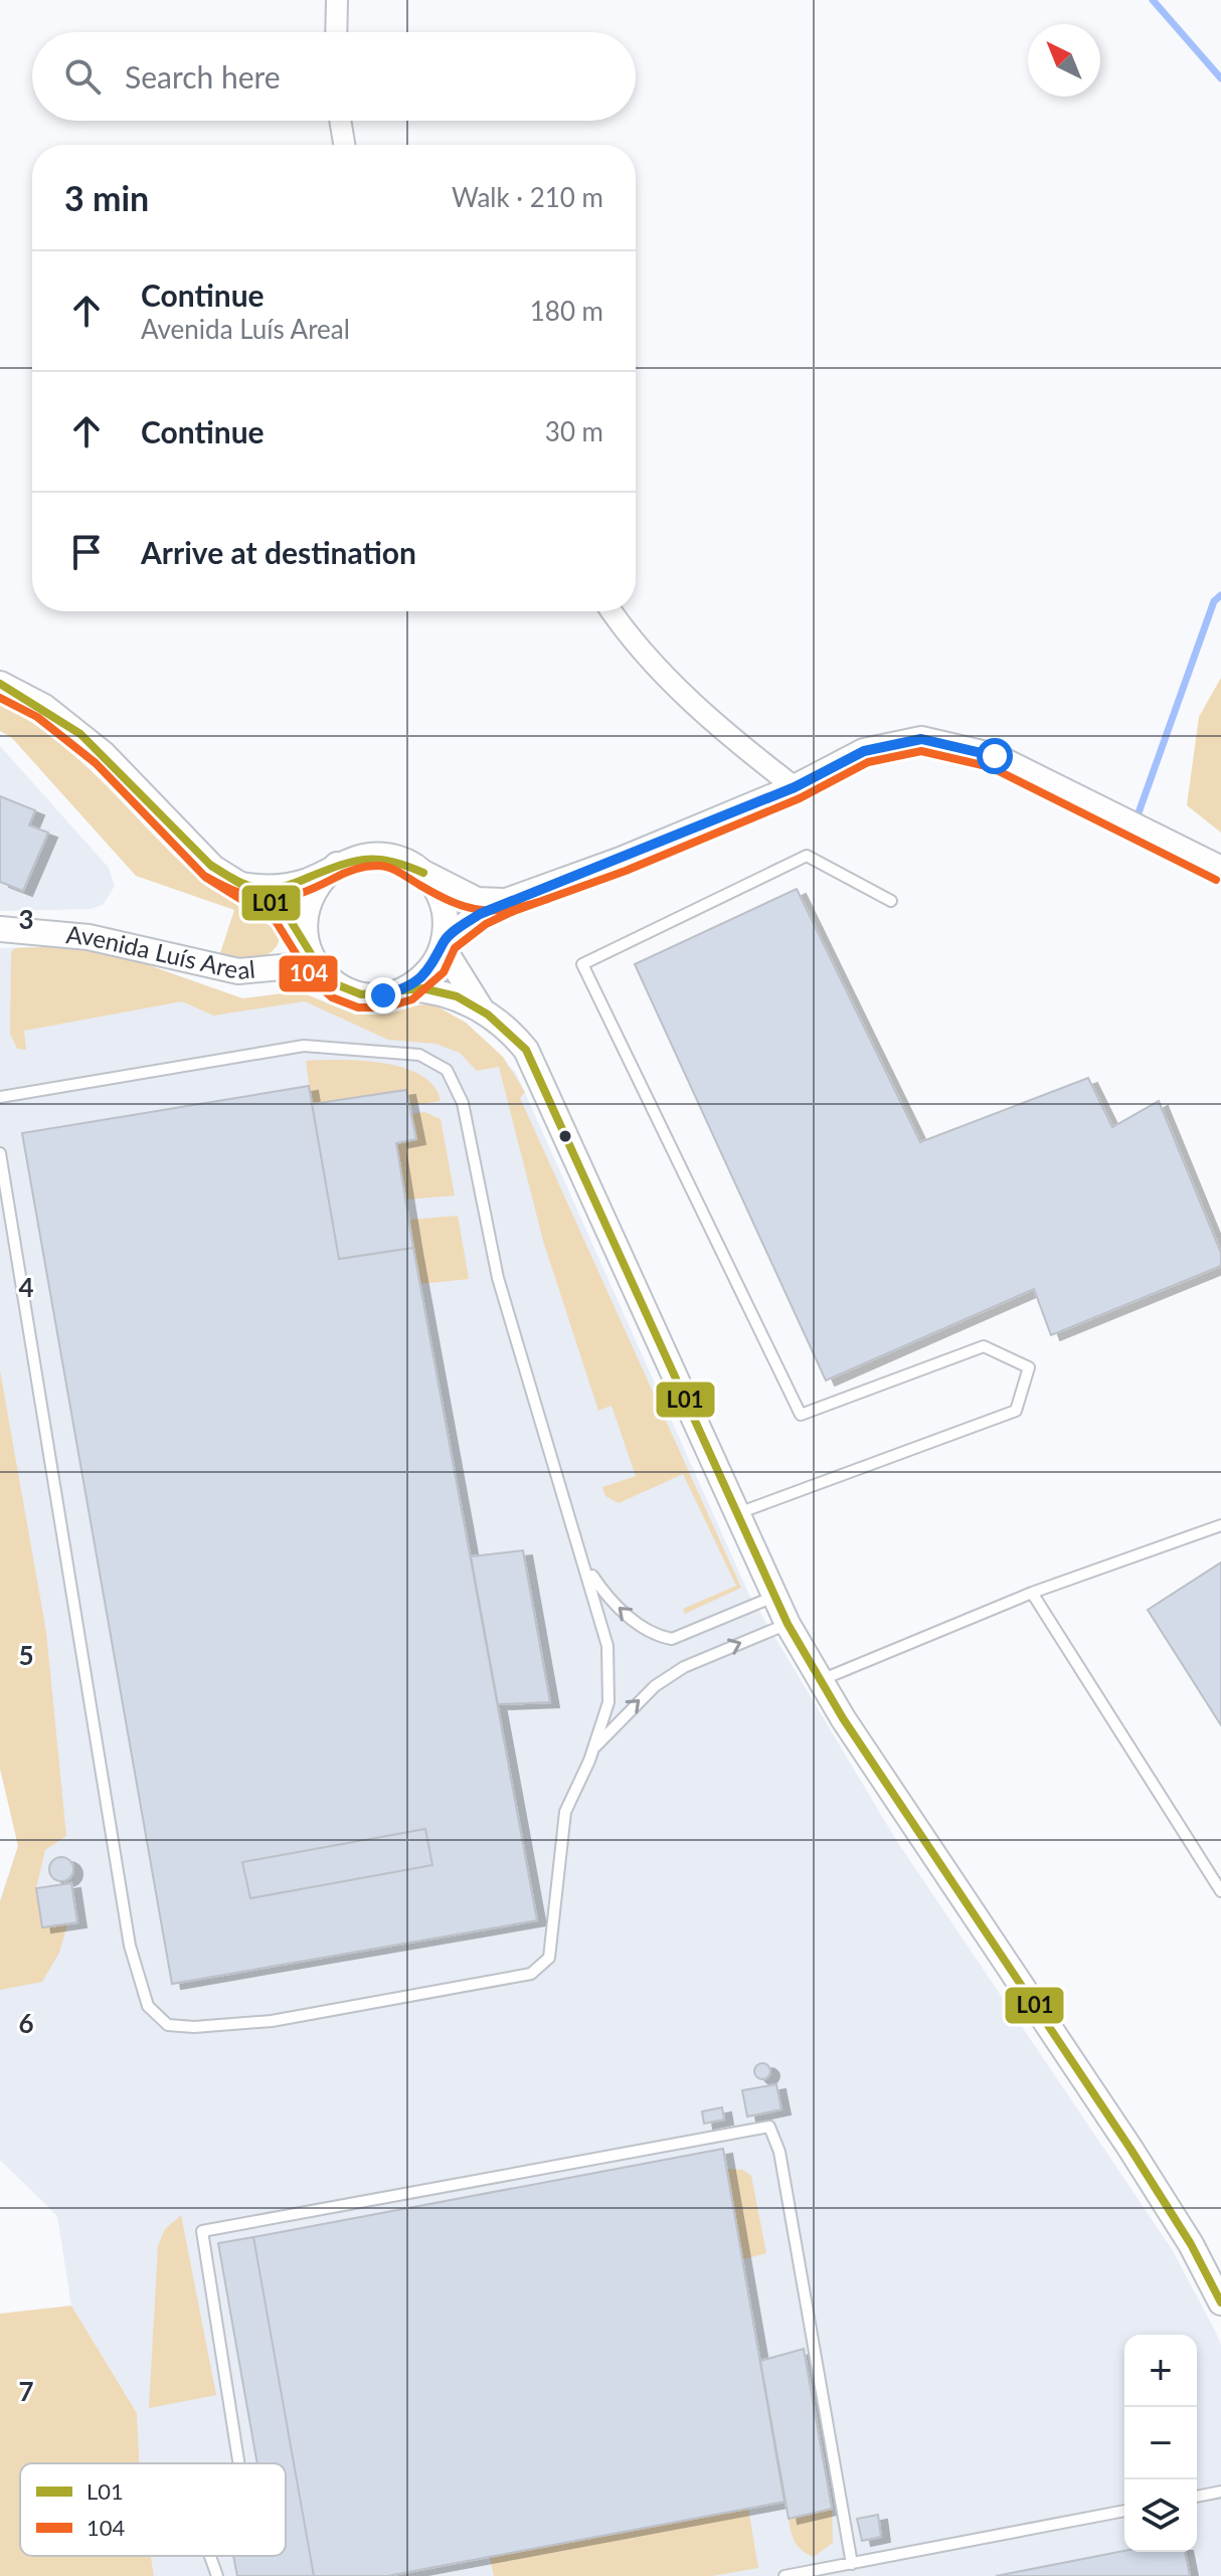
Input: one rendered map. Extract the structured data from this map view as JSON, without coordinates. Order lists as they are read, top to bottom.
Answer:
{
  "streets": {
    "street": ["Avenida Luís Areal"]
  },
  "lines": ["transit line L01", "transit line 104"],
  "legend": ["L01", "104"],
  "north": "top left",
  "page": {
    "search": "Search here",
    "heading": ["3 min", "Walk · 210 m"],
    "list": [
      ["Continue", "Avenida Luís Areal", "180 m"],
      ["Continue", "30 m"],
      "Arrive at destination"
    ],
    "map_buttons": ["+", "−"]
  },
  "grid": {
    "rows": [
      "3",
      "4",
      "5",
      "6",
      "7"
    ]
  }
}
